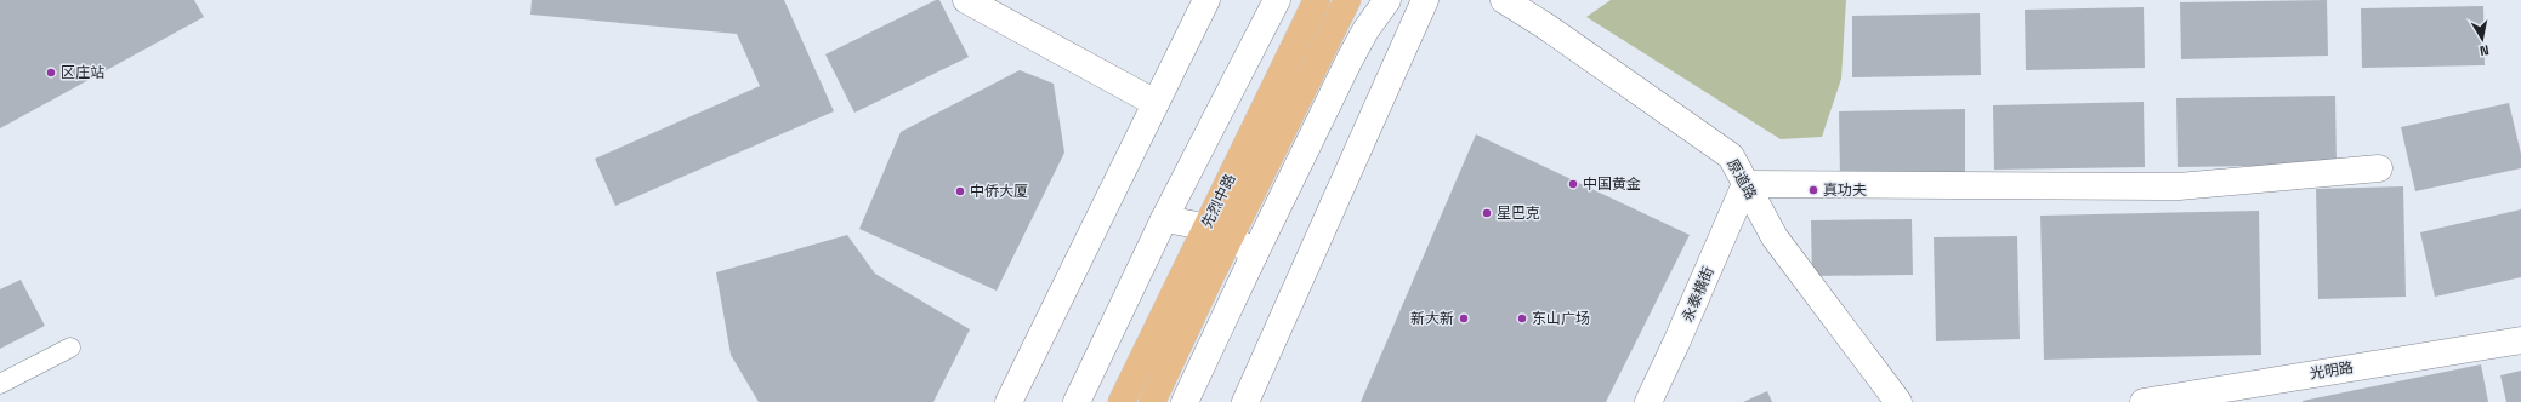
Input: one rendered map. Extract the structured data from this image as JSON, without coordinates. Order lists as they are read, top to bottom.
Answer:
{
  "streets": {
    "main road": ["先烈中路"],
    "street": ["原道路", "永泰横街", "光明路"]
  },
  "crossings": [
    ["原道路", "永泰横街"]
  ],
  "places": [
    "区庄站",
    "中国黄金",
    "真功夫",
    "中侨大厦",
    "星巴克",
    "新大新",
    "东山广场"
  ],
  "north": "bottom"
}
